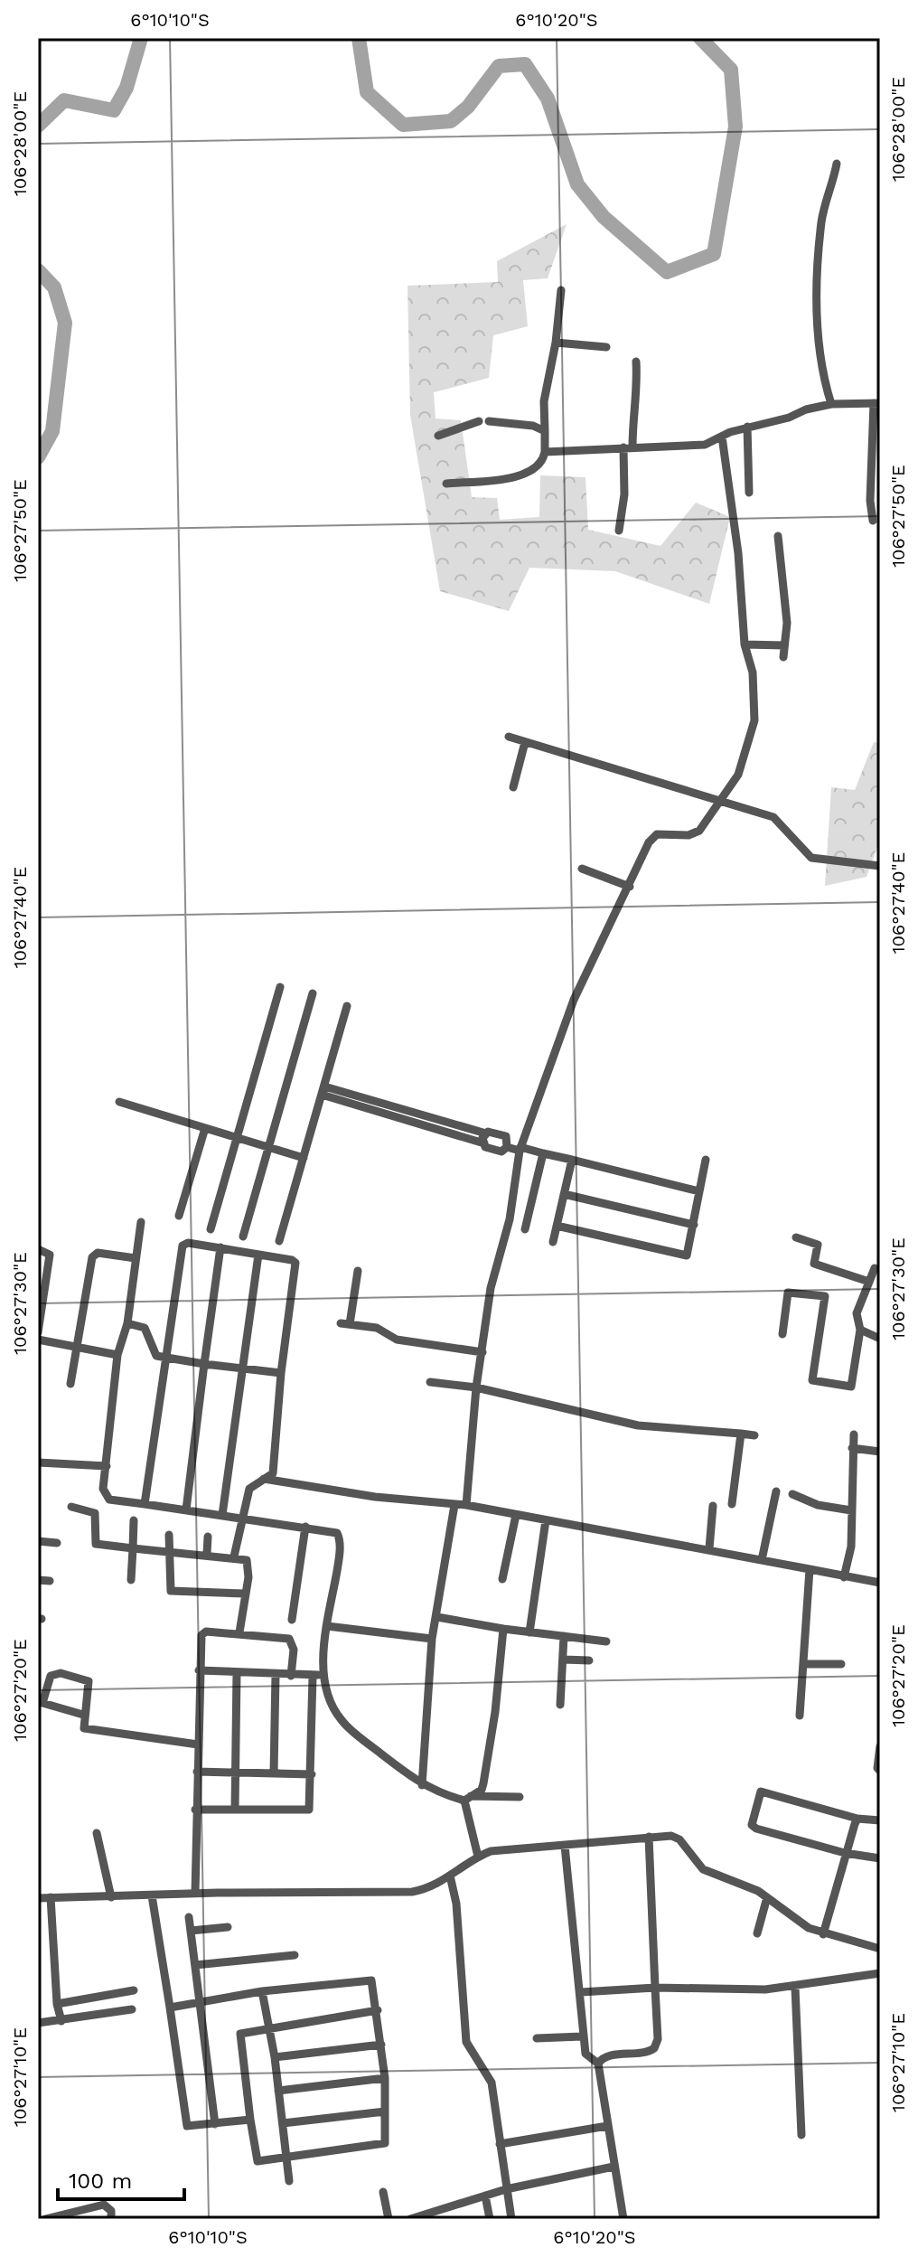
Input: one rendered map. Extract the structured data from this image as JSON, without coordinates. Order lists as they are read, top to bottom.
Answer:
{
  "scale_bar": "100 m",
  "coordinates": [
    "6°10'10\"S",
    "6°10'20\"S",
    "106°28'00\"E",
    "106°27'50\"E",
    "106°27'40\"E",
    "106°27'30\"E",
    "106°27'20\"E",
    "106°27'10\"E"
  ]
}
